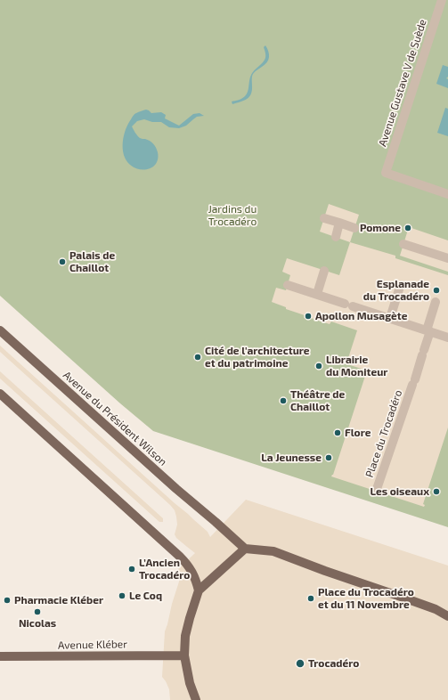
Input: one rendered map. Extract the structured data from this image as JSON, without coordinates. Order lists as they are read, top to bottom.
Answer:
{
  "streets": {
    "main road": ["Avenue du Président Wilson", "Avenue Kléber"],
    "street": ["Avenue Gustave V de Suède", "Place du Trocadéro"]
  },
  "parks": ["Jardins du Trocadéro"],
  "places": [
    "Pomone",
    "Palais de Chaillot",
    "Esplanade du Trocadéro",
    "Apollon Musagète",
    "Cité de l'architecture et du patrimoine",
    "Librairie du Moniteur",
    "Théâtre de Chaillot",
    "Flore",
    "La Jeunesse",
    "Les oiseaux",
    "L’Ancien Trocadéro",
    "Le Coq",
    "Place du Trocadéro et du 11 Novembre",
    "Pharmacie Kléber",
    "Nicolas",
    "Trocadéro"
  ]
}
